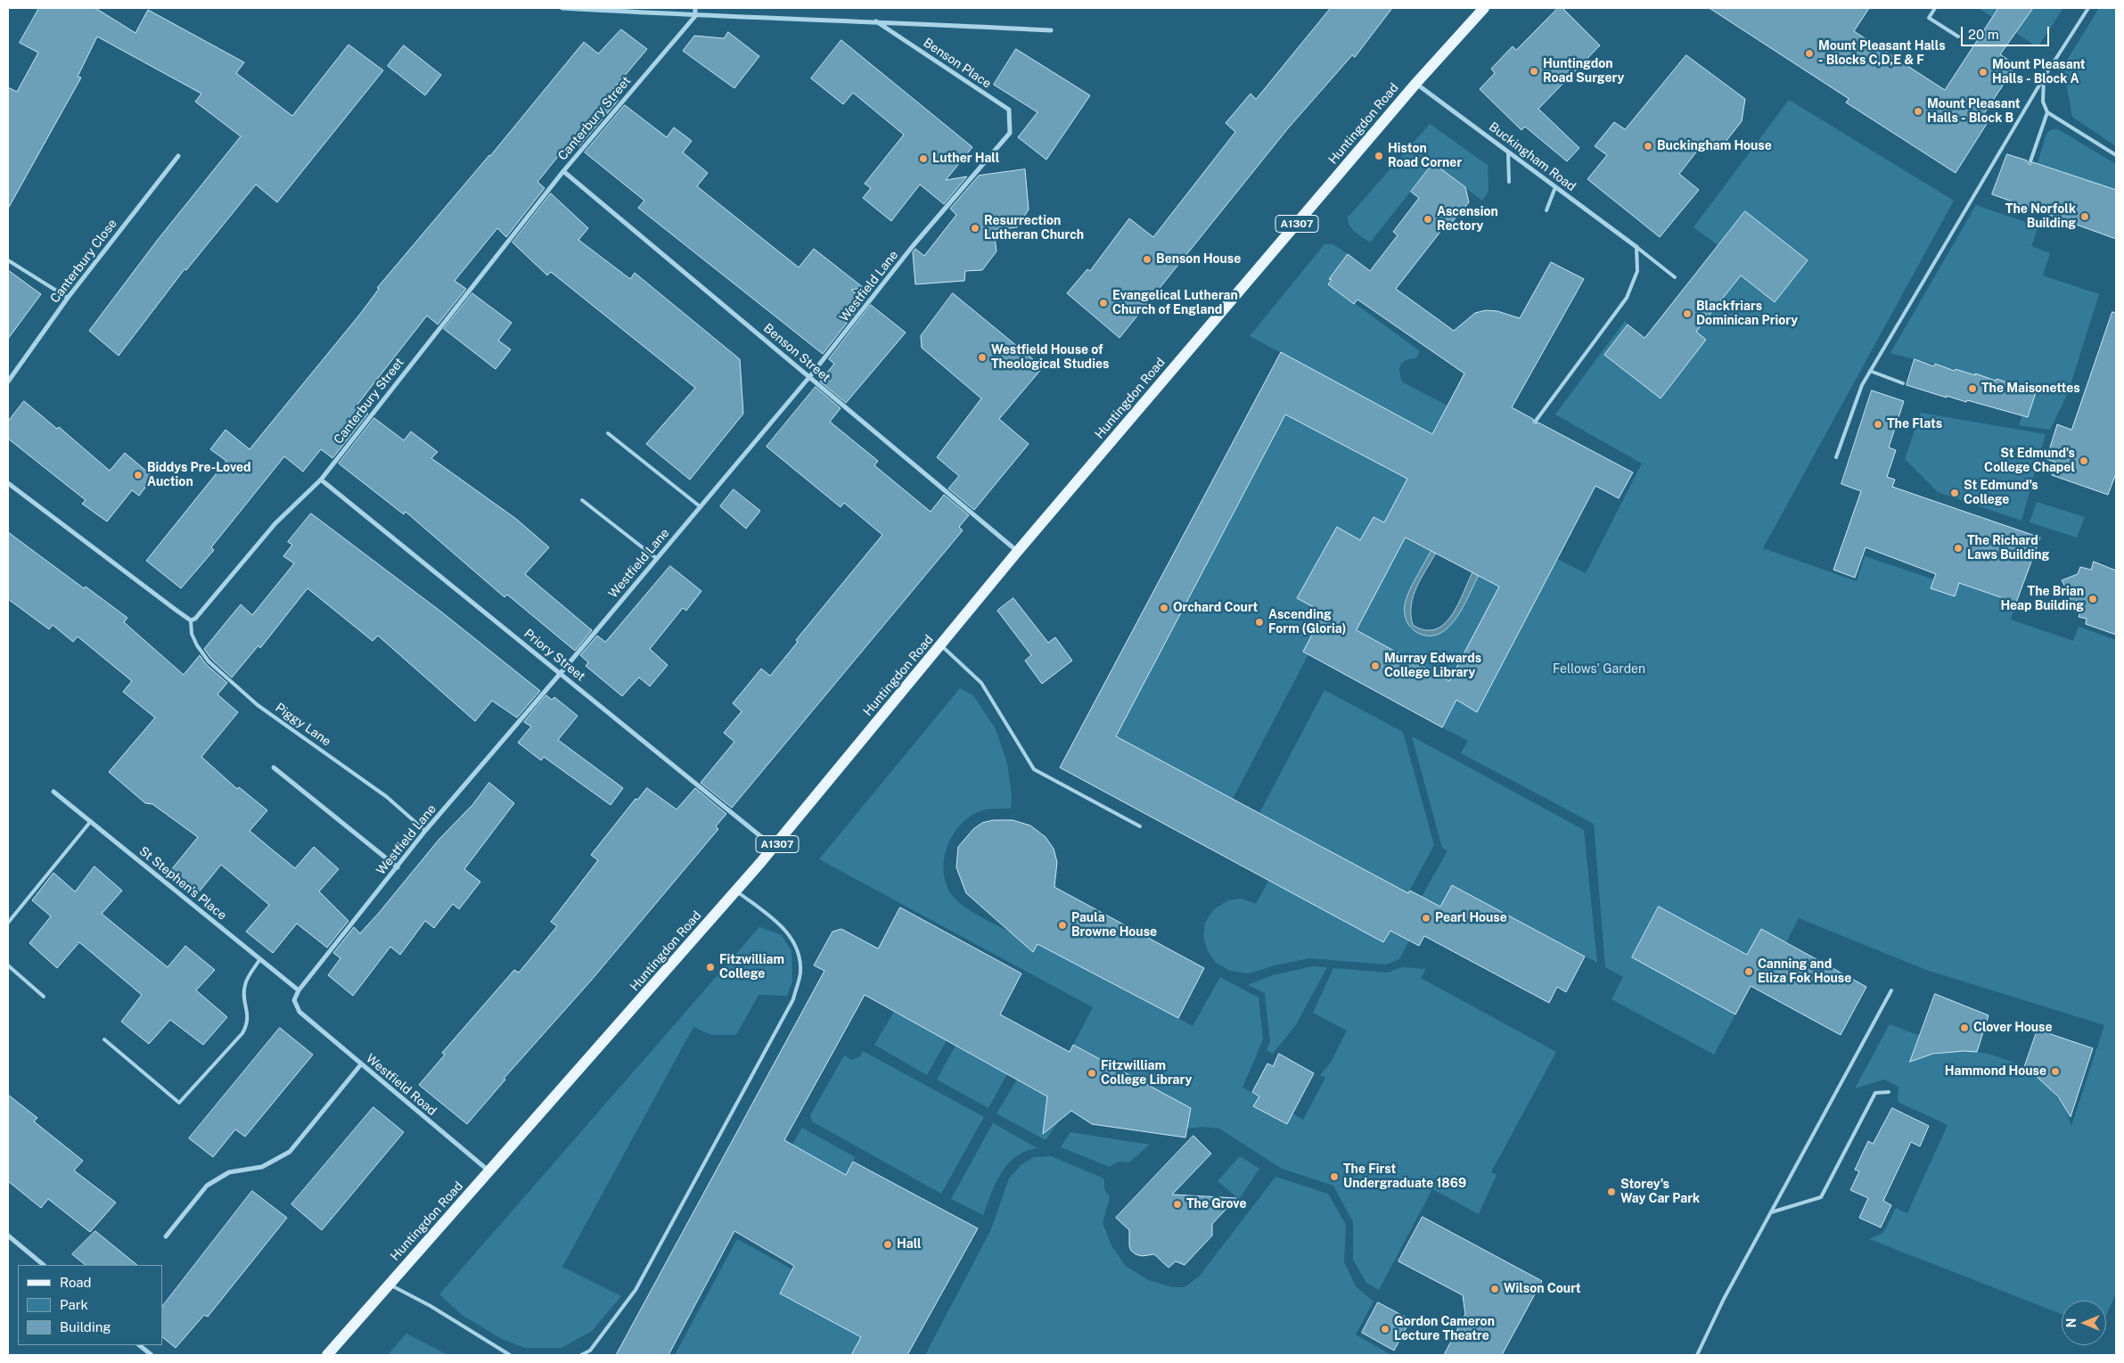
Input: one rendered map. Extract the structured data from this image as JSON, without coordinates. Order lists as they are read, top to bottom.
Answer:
{
  "streets": {
    "main road": ["Huntingdon Road", "A1307"],
    "street": [
      "Benson Place",
      "Canterbury Street",
      "Buckingham Road",
      "Canterbury Close",
      "Westfield Lane",
      "Benson Street",
      "Priory Street",
      "St Stephen's Place",
      "Westfield Road"
    ],
    "lane": ["Piggy Lane"]
  },
  "crossings": [
    ["Benson Place", "Westfield Lane"],
    ["Canterbury Street", "Benson Street"],
    ["Canterbury Street", "Priory Street"],
    ["Canterbury Street", "Piggy Lane"],
    ["Huntingdon Road", "Buckingham Road"],
    ["Huntingdon Road", "Benson Street"],
    ["Huntingdon Road", "Priory Street"],
    ["Huntingdon Road", "Westfield Road"],
    ["Westfield Lane", "Benson Street"],
    ["Westfield Lane", "Priory Street"],
    ["Westfield Lane", "Piggy Lane"],
    ["Westfield Lane", "St Stephen's Place"],
    ["Westfield Lane", "Westfield Road"],
    ["St Stephen's Place", "Westfield Road"]
  ],
  "parks": ["Fellows' Garden"],
  "places": [
    "Mount Pleasant Halls - Blocks C,D,E & F",
    "Huntingdon Road Surgery",
    "Mount Pleasant Halls - Block A",
    "Mount Pleasant Halls - Block B",
    "Buckingham House",
    "Histon Road Corner",
    "Luther Hall",
    "The Norfolk Building",
    "Ascension Rectory",
    "Resurrection Lutheran Church",
    "Benson House",
    "Evangelical Lutheran Church of England",
    "Blackfriars Dominican Priory",
    "Westfield House of Theological Studies",
    "The Maisonettes",
    "The Flats",
    "St Edmund's College Chapel",
    "Biddys Pre-Loved Auction",
    "St Edmund's College",
    "The Richard Laws Building",
    "The Brian Heap Building",
    "Orchard Court",
    "Ascending Form (Gloria)",
    "Murray Edwards College Library",
    "Pearl House",
    "Paula Browne House",
    "Fitzwilliam College",
    "Canning and Eliza Fok House",
    "Clover House",
    "Hammond House",
    "Fitzwilliam College Library",
    "The First Undergraduate 1869",
    "Storey's Way Car Park",
    "The Grove",
    "Hall",
    "Wilson Court",
    "Gordon Cameron Lecture Theatre"
  ],
  "legend": ["Road", "Park", "Building"],
  "scale_bar": "20 m",
  "north": "left"
}
